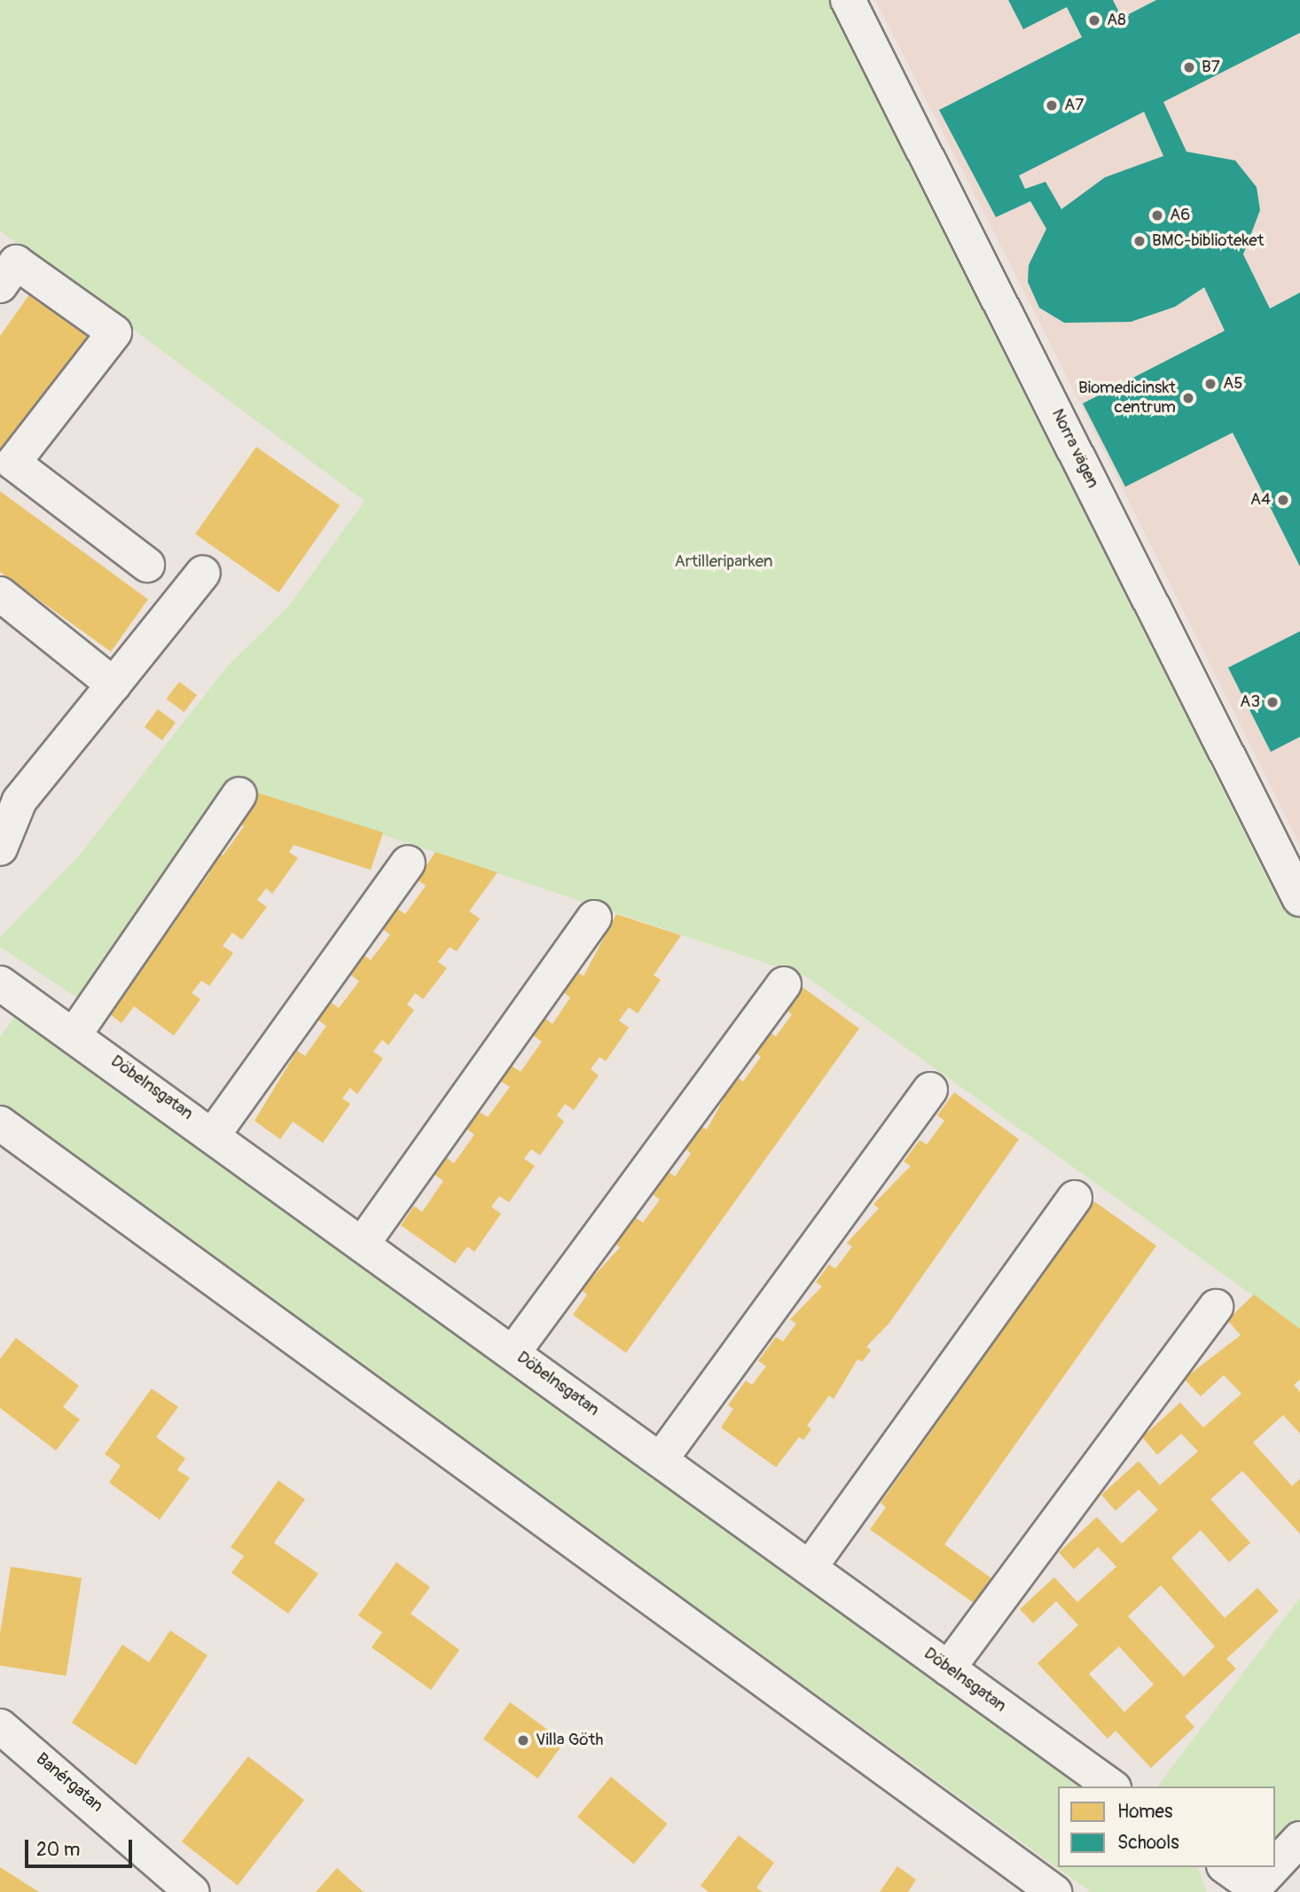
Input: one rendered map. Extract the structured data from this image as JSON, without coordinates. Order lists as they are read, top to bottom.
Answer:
{
  "streets": {
    "street": ["Norra vägen", "Döbelnsgatan", "Banérgatan"]
  },
  "parks": ["Artilleriparken"],
  "places": [
    "A8",
    "B7",
    "A7",
    "A6",
    "BMC-biblioteket",
    "A5",
    "Biomedicinskt centrum",
    "A4",
    "A3",
    "Villa Göth"
  ],
  "legend": ["Homes", "Schools"],
  "scale_bar": "20 m"
}
